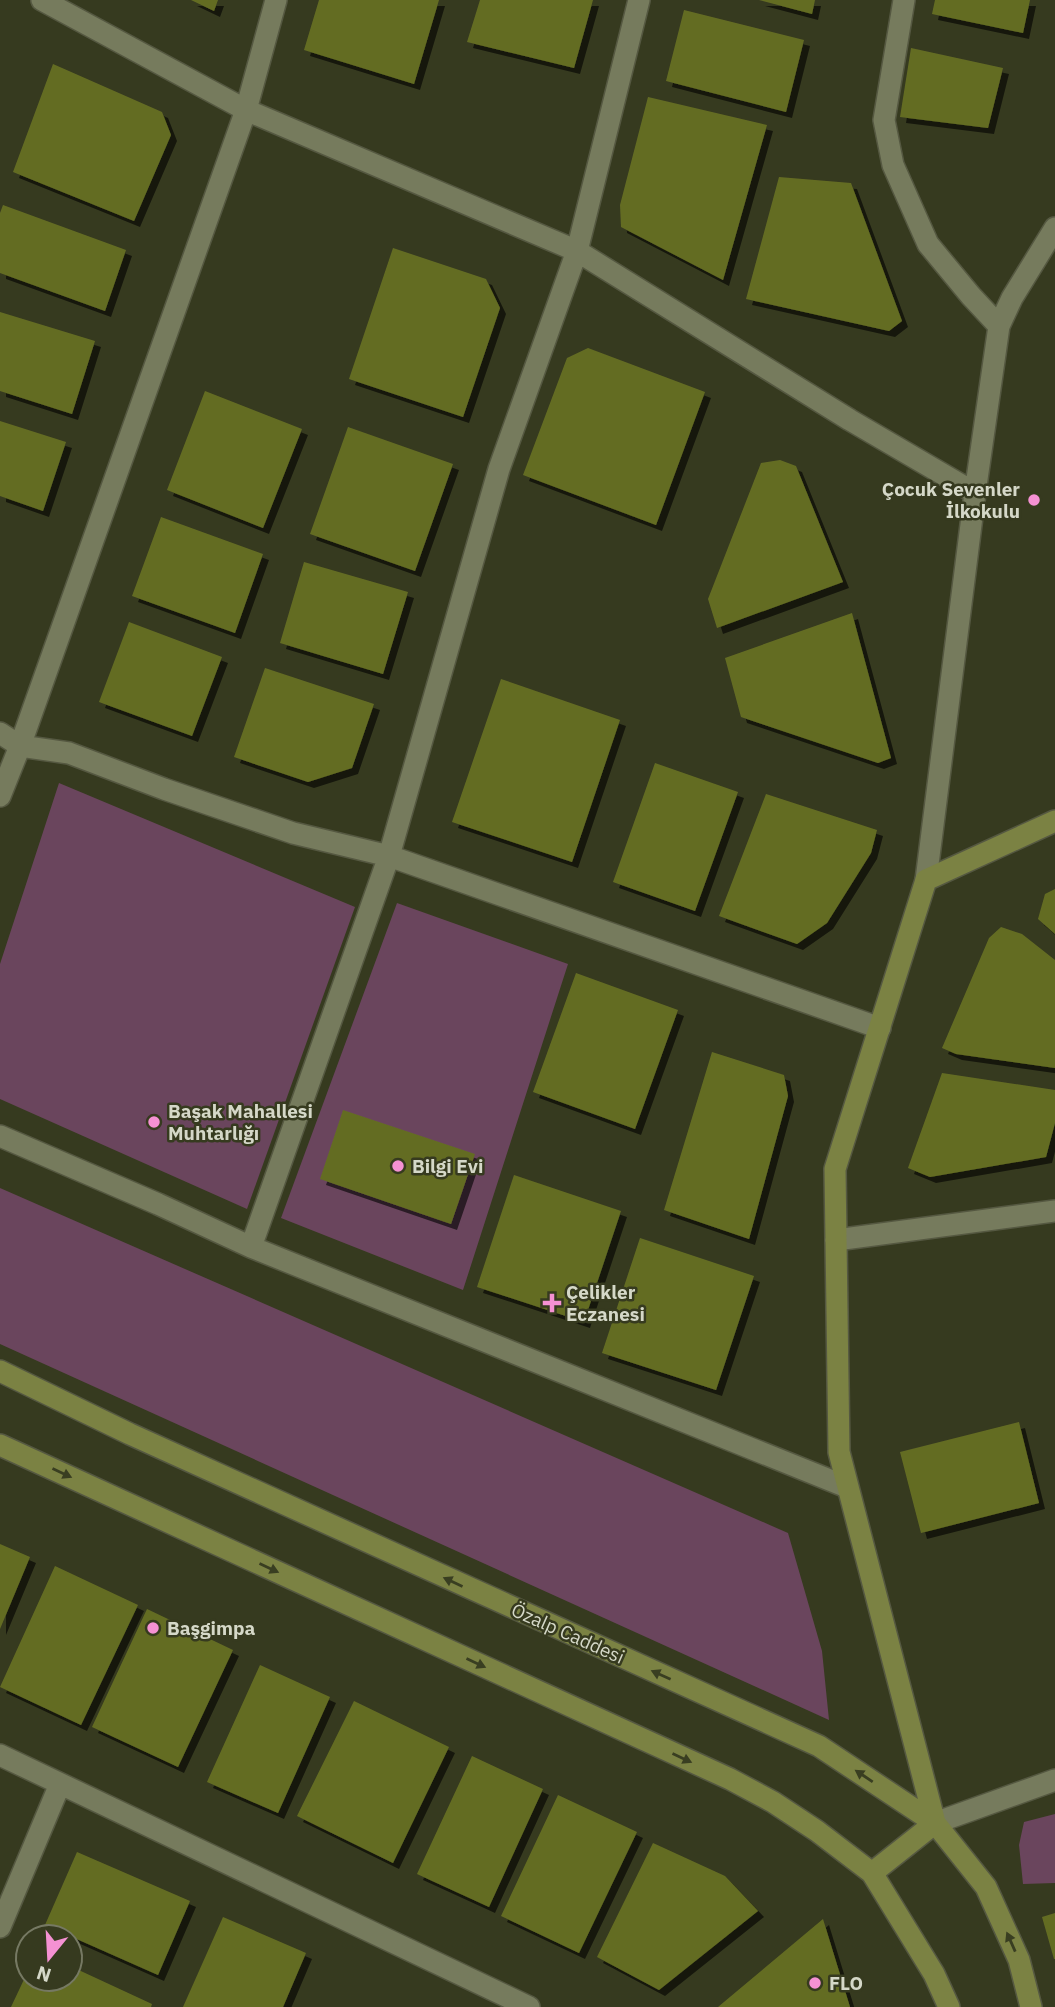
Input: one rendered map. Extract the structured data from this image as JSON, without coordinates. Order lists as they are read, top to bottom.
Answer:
{
  "streets": {
    "main road": ["Özalp Caddesi"]
  },
  "places": {
    "other": [
      "Çocuk Sevenler İlkokulu",
      "Başak Mahallesi Muhtarlığı",
      "Bilgi Evi",
      "Başgimpa",
      "FLO"
    ],
    "health": ["Çelikler Eczanesi"]
  },
  "north": "bottom"
}
